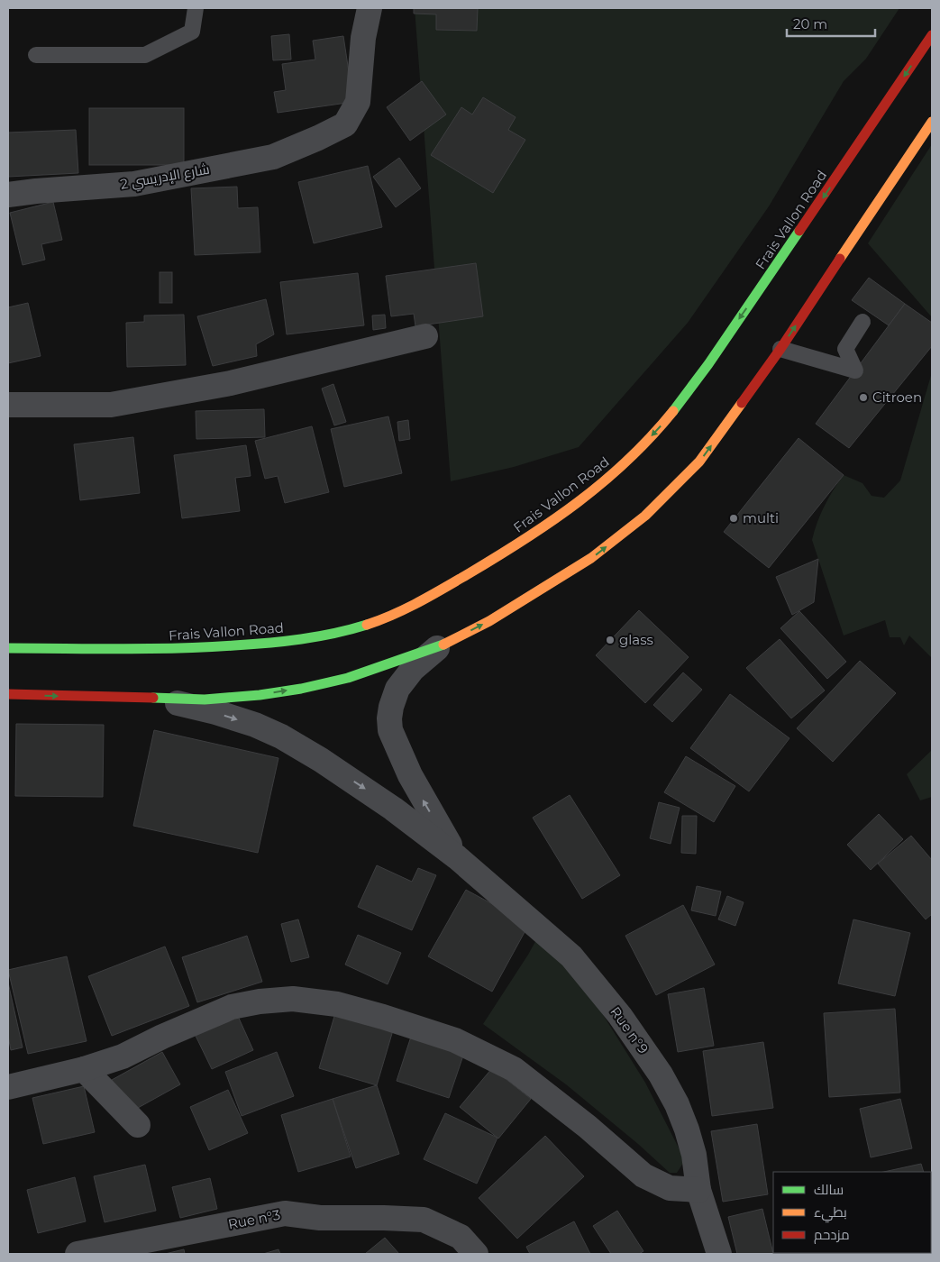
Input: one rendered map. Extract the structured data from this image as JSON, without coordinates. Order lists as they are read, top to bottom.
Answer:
{
  "streets": {
    "highway": ["Frais Vallon Road"],
    "street": ["شارع الإدريسي 2", "Rue n°9", "Rue n°3"]
  },
  "one_way": ["Rue n°9"],
  "places": ["Citroen", "multi", "glass"],
  "legend": ["سالك", "بطيء", "مزدحم"],
  "scale_bar": "20 m"
}
